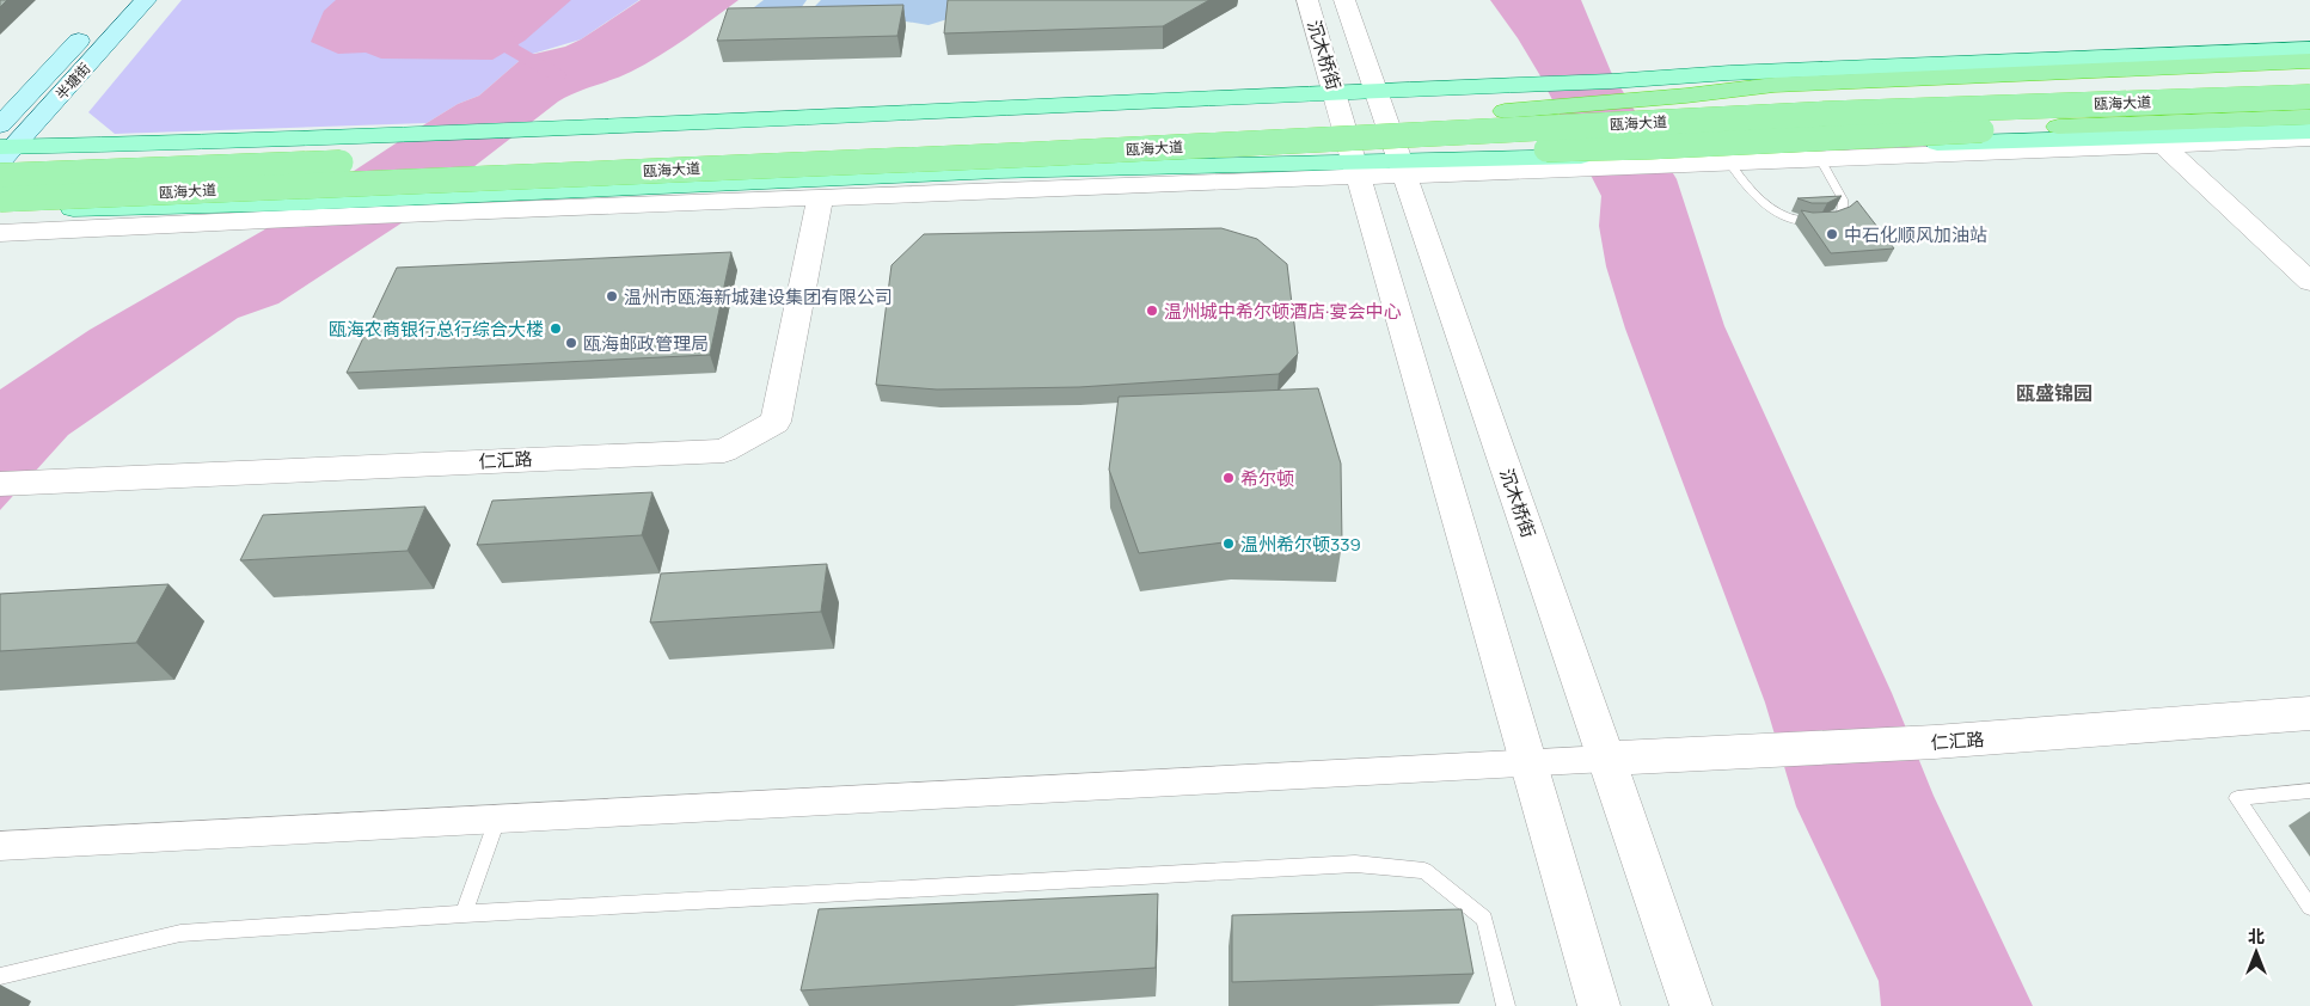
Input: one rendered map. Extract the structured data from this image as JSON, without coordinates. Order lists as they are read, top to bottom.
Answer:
{
  "streets": {
    "highway": ["瓯海大道"],
    "main road": ["半塘街"],
    "street": ["沉木桥街", "仁汇路"]
  },
  "crossings": [
    ["沉木桥街", "瓯海大道"],
    ["沉木桥街", "仁汇路"]
  ],
  "districts": ["瓯盛锦园"],
  "places": [
    "中石化顺风加油站",
    "温州市瓯海新城建设集团有限公司",
    "温州城中希尔顿酒店·宴会中心",
    "瓯海农商银行总行综合大楼",
    "瓯海邮政管理局",
    "希尔顿",
    "温州希尔顿339"
  ],
  "north": "top"
}
